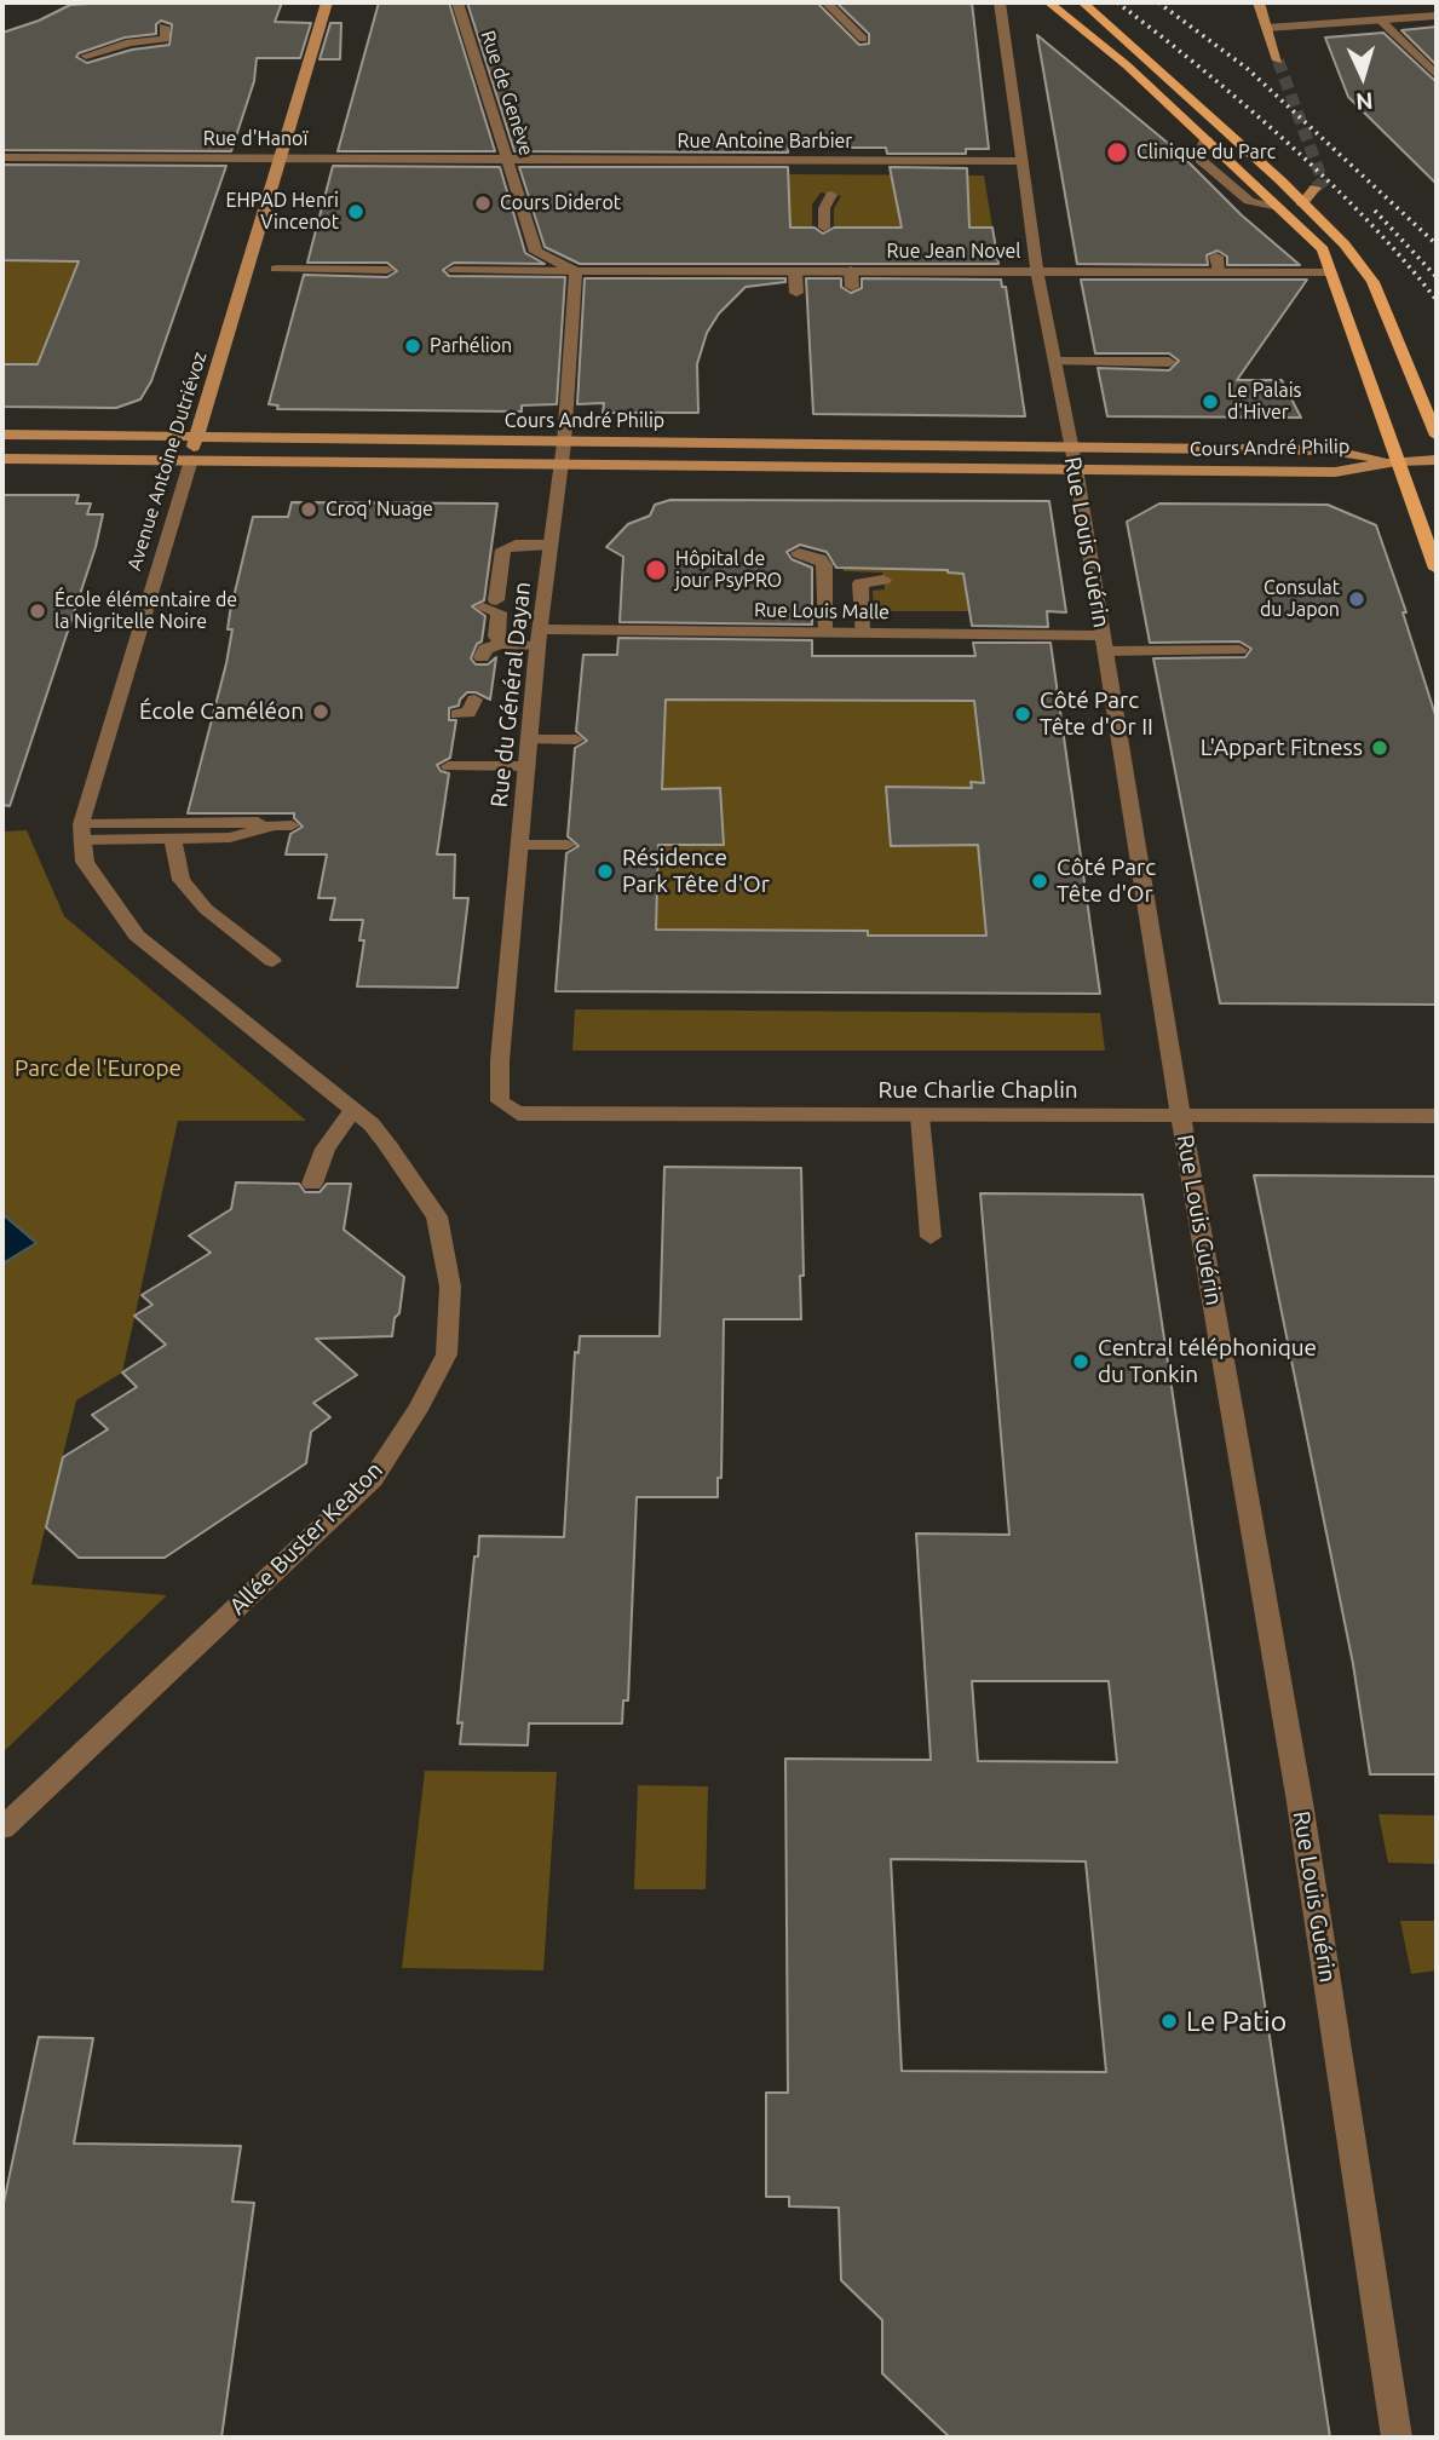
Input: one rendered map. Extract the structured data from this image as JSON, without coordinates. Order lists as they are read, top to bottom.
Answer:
{
  "streets": {
    "street": [
      "Rue de Genève",
      "Rue d'Hanoï",
      "Rue Antoine Barbier",
      "Rue Jean Novel",
      "Cours André Philip",
      "Avenue Antoine Dutriévoz",
      "Rue Louis Guérin",
      "Rue Louis Malle",
      "Rue du Général Dayan",
      "Rue Charlie Chaplin",
      "Allée Buster Keaton"
    ]
  },
  "crossings": [
    ["Rue de Genève", "Rue d'Hanoï"],
    ["Rue de Genève", "Rue Antoine Barbier"],
    ["Rue de Genève", "Rue Jean Novel"],
    ["Rue de Genève", "Rue du Général Dayan"],
    ["Rue d'Hanoï", "Rue Antoine Barbier"],
    ["Rue d'Hanoï", "Avenue Antoine Dutriévoz"],
    ["Rue Antoine Barbier", "Rue Louis Guérin"],
    ["Rue Jean Novel", "Rue Louis Guérin"],
    ["Rue Jean Novel", "Rue du Général Dayan"],
    ["Cours André Philip", "Avenue Antoine Dutriévoz"],
    ["Cours André Philip", "Rue Louis Guérin"],
    ["Cours André Philip", "Rue du Général Dayan"],
    ["Avenue Antoine Dutriévoz", "Allée Buster Keaton"],
    ["Rue Louis Guérin", "Rue Louis Malle"],
    ["Rue Louis Guérin", "Rue Charlie Chaplin"],
    ["Rue Louis Malle", "Rue du Général Dayan"],
    ["Rue du Général Dayan", "Rue Charlie Chaplin"]
  ],
  "parks": ["Parc de l'Europe"],
  "places": [
    "Clinique du Parc",
    "Cours Diderot",
    "EHPAD Henri Vincenot",
    "Parhélion",
    "Le Palais d'Hiver",
    "Croq' Nuage",
    "Hôpital de jour PsyPRO",
    "Consulat du Japon",
    "École élémentaire de la Nigritelle Noire",
    "École Caméléon",
    "Côté Parc Tête d'Or II",
    "L'Appart Fitness",
    "Résidence Park Tête d'Or",
    "Côté Parc Tête d'Or",
    "Central téléphonique du Tonkin",
    "Le Patio"
  ],
  "north": "bottom"
}
